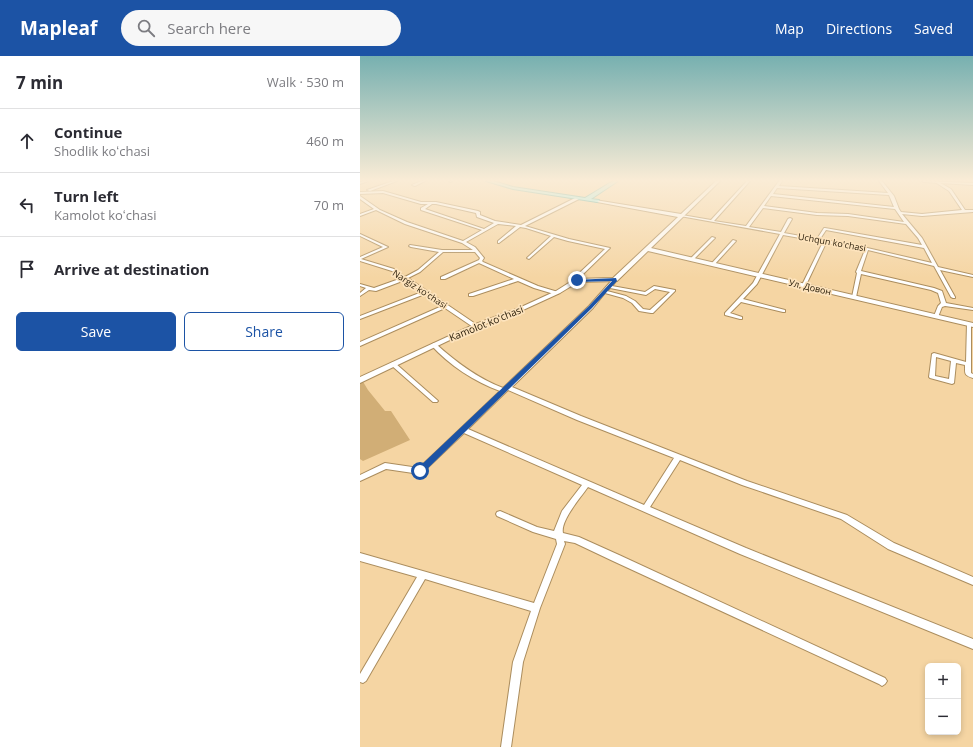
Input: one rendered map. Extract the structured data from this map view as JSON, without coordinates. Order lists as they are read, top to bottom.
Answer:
{
  "streets": {
    "main road": ["Ул. Довон", "Kamolot koʻchasi"],
    "street": ["Uchqun ko'chasi", "Nargiz koʻchasi"]
  },
  "crossings": [
    ["Nargiz koʻchasi", "Kamolot koʻchasi"]
  ],
  "page": {
    "header": "Mapleaf",
    "search": "Search here",
    "nav": ["Map", "Directions", "Saved"],
    "heading": ["7 min", "Walk · 530 m"],
    "list": [
      ["Continue", "Shodlik koʻchasi", "460 m"],
      ["Turn left", "Kamolot koʻchasi", "70 m"],
      "Arrive at destination"
    ],
    "buttons": ["Save", "Share"],
    "map_buttons": ["+", "−"]
  }
}
